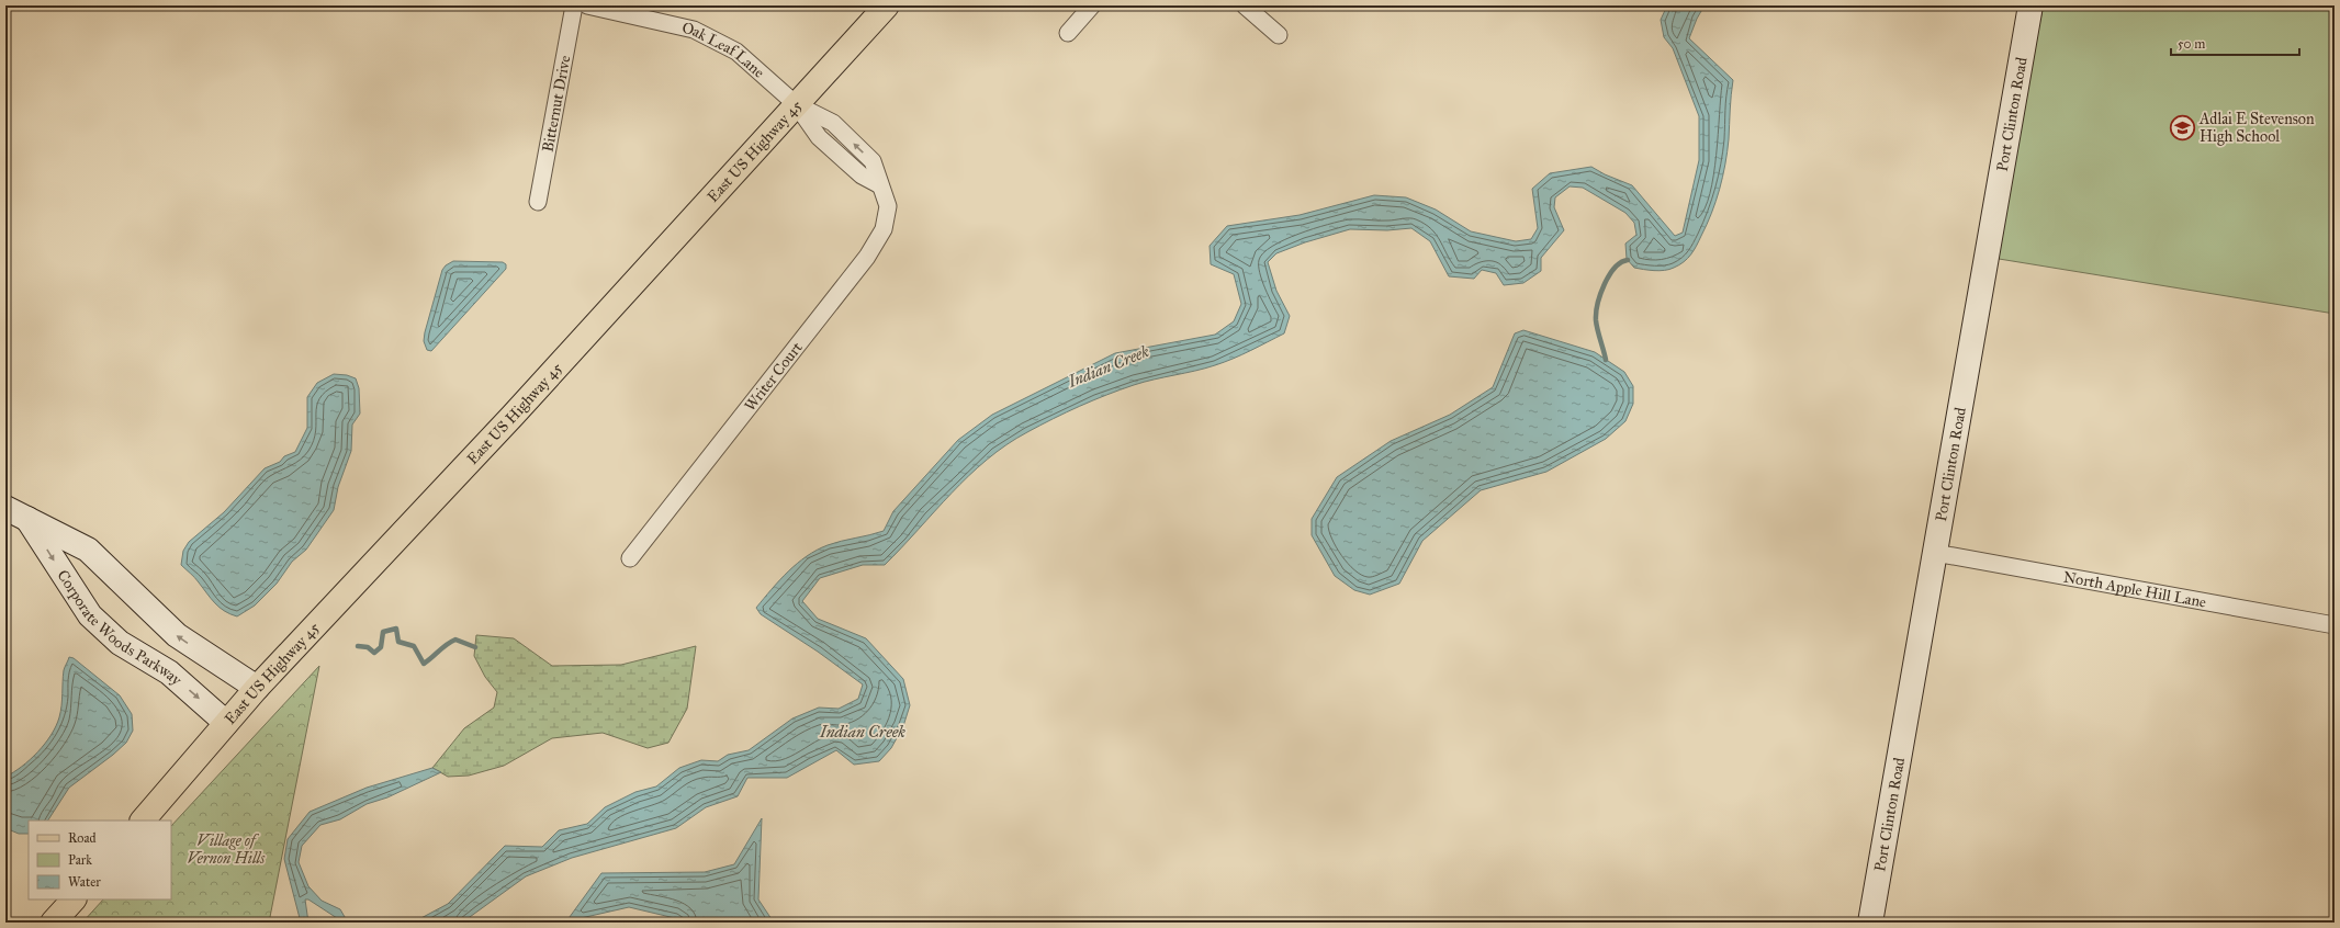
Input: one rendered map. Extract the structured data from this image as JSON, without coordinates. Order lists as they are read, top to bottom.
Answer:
{
  "streets": {
    "main road": ["East US Highway 45"],
    "street": [
      "Oak Leaf Lane",
      "Bitternut Drive",
      "Port Clinton Road",
      "Writer Court",
      "North Apple Hill Lane",
      "Corporate Woods Parkway"
    ]
  },
  "crossings": [
    ["Oak Leaf Lane", "East US Highway 45"],
    ["Oak Leaf Lane", "Writer Court"],
    ["Port Clinton Road", "North Apple Hill Lane"],
    ["East US Highway 45", "Writer Court"],
    ["East US Highway 45", "Corporate Woods Parkway"]
  ],
  "water": ["Indian Creek"],
  "parks": ["Village of Vernon Hills"],
  "places": {
    "school or university": ["Adlai E Stevenson High School"]
  },
  "legend": ["Road", "Park", "Water"],
  "scale_bar": "50 m"
}
